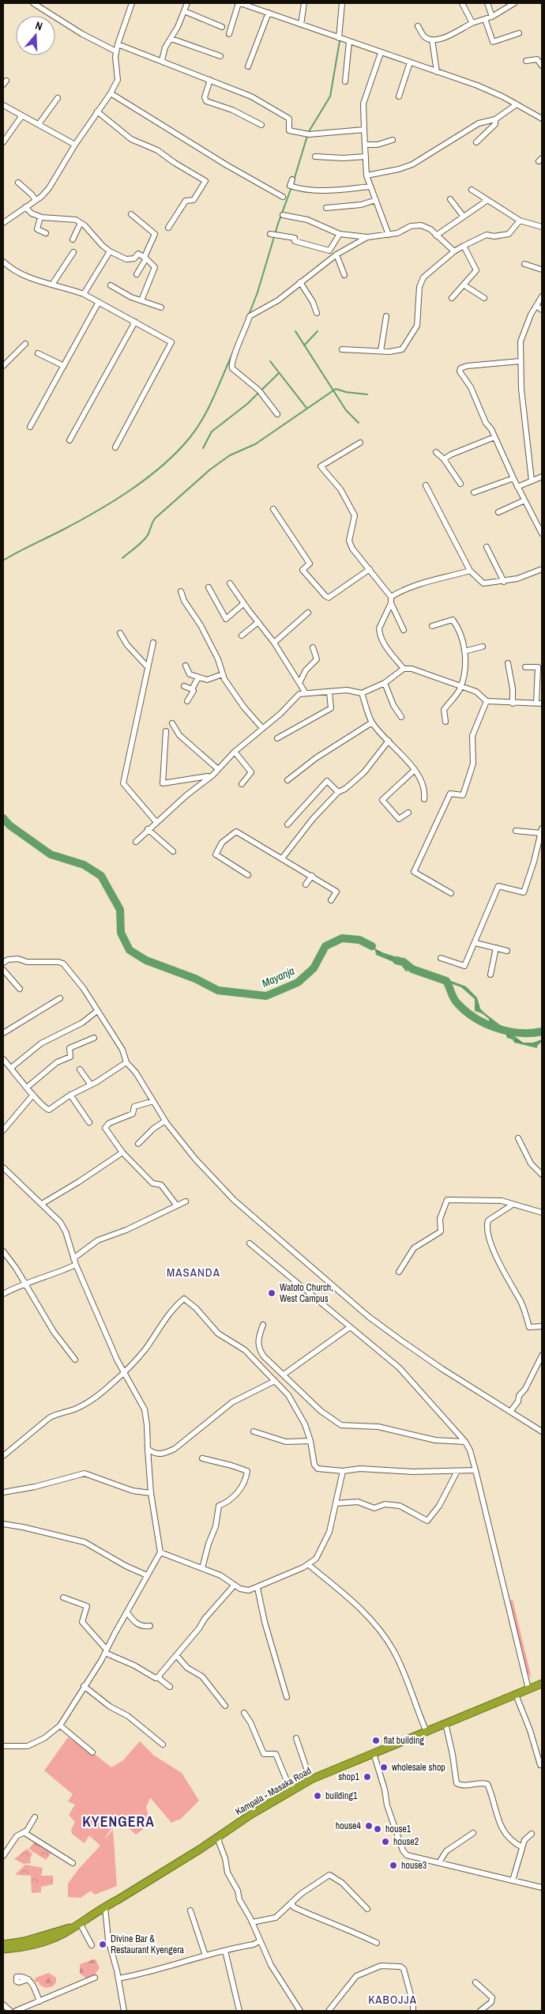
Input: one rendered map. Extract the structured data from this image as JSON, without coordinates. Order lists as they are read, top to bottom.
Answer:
{
  "streets": {
    "highway": ["Kampala - Masaka Road"]
  },
  "districts": ["MASANDA", "KYENGERA", "KABOJJA"],
  "water": ["Mayanja"],
  "places": [
    "Watoto Church, West Campus",
    "flat building",
    "wholesale shop",
    "shop1",
    "building1",
    "house4",
    "house1",
    "house2",
    "house3",
    "Divine Bar & Restaurant Kyengera"
  ],
  "north": "top"
}
